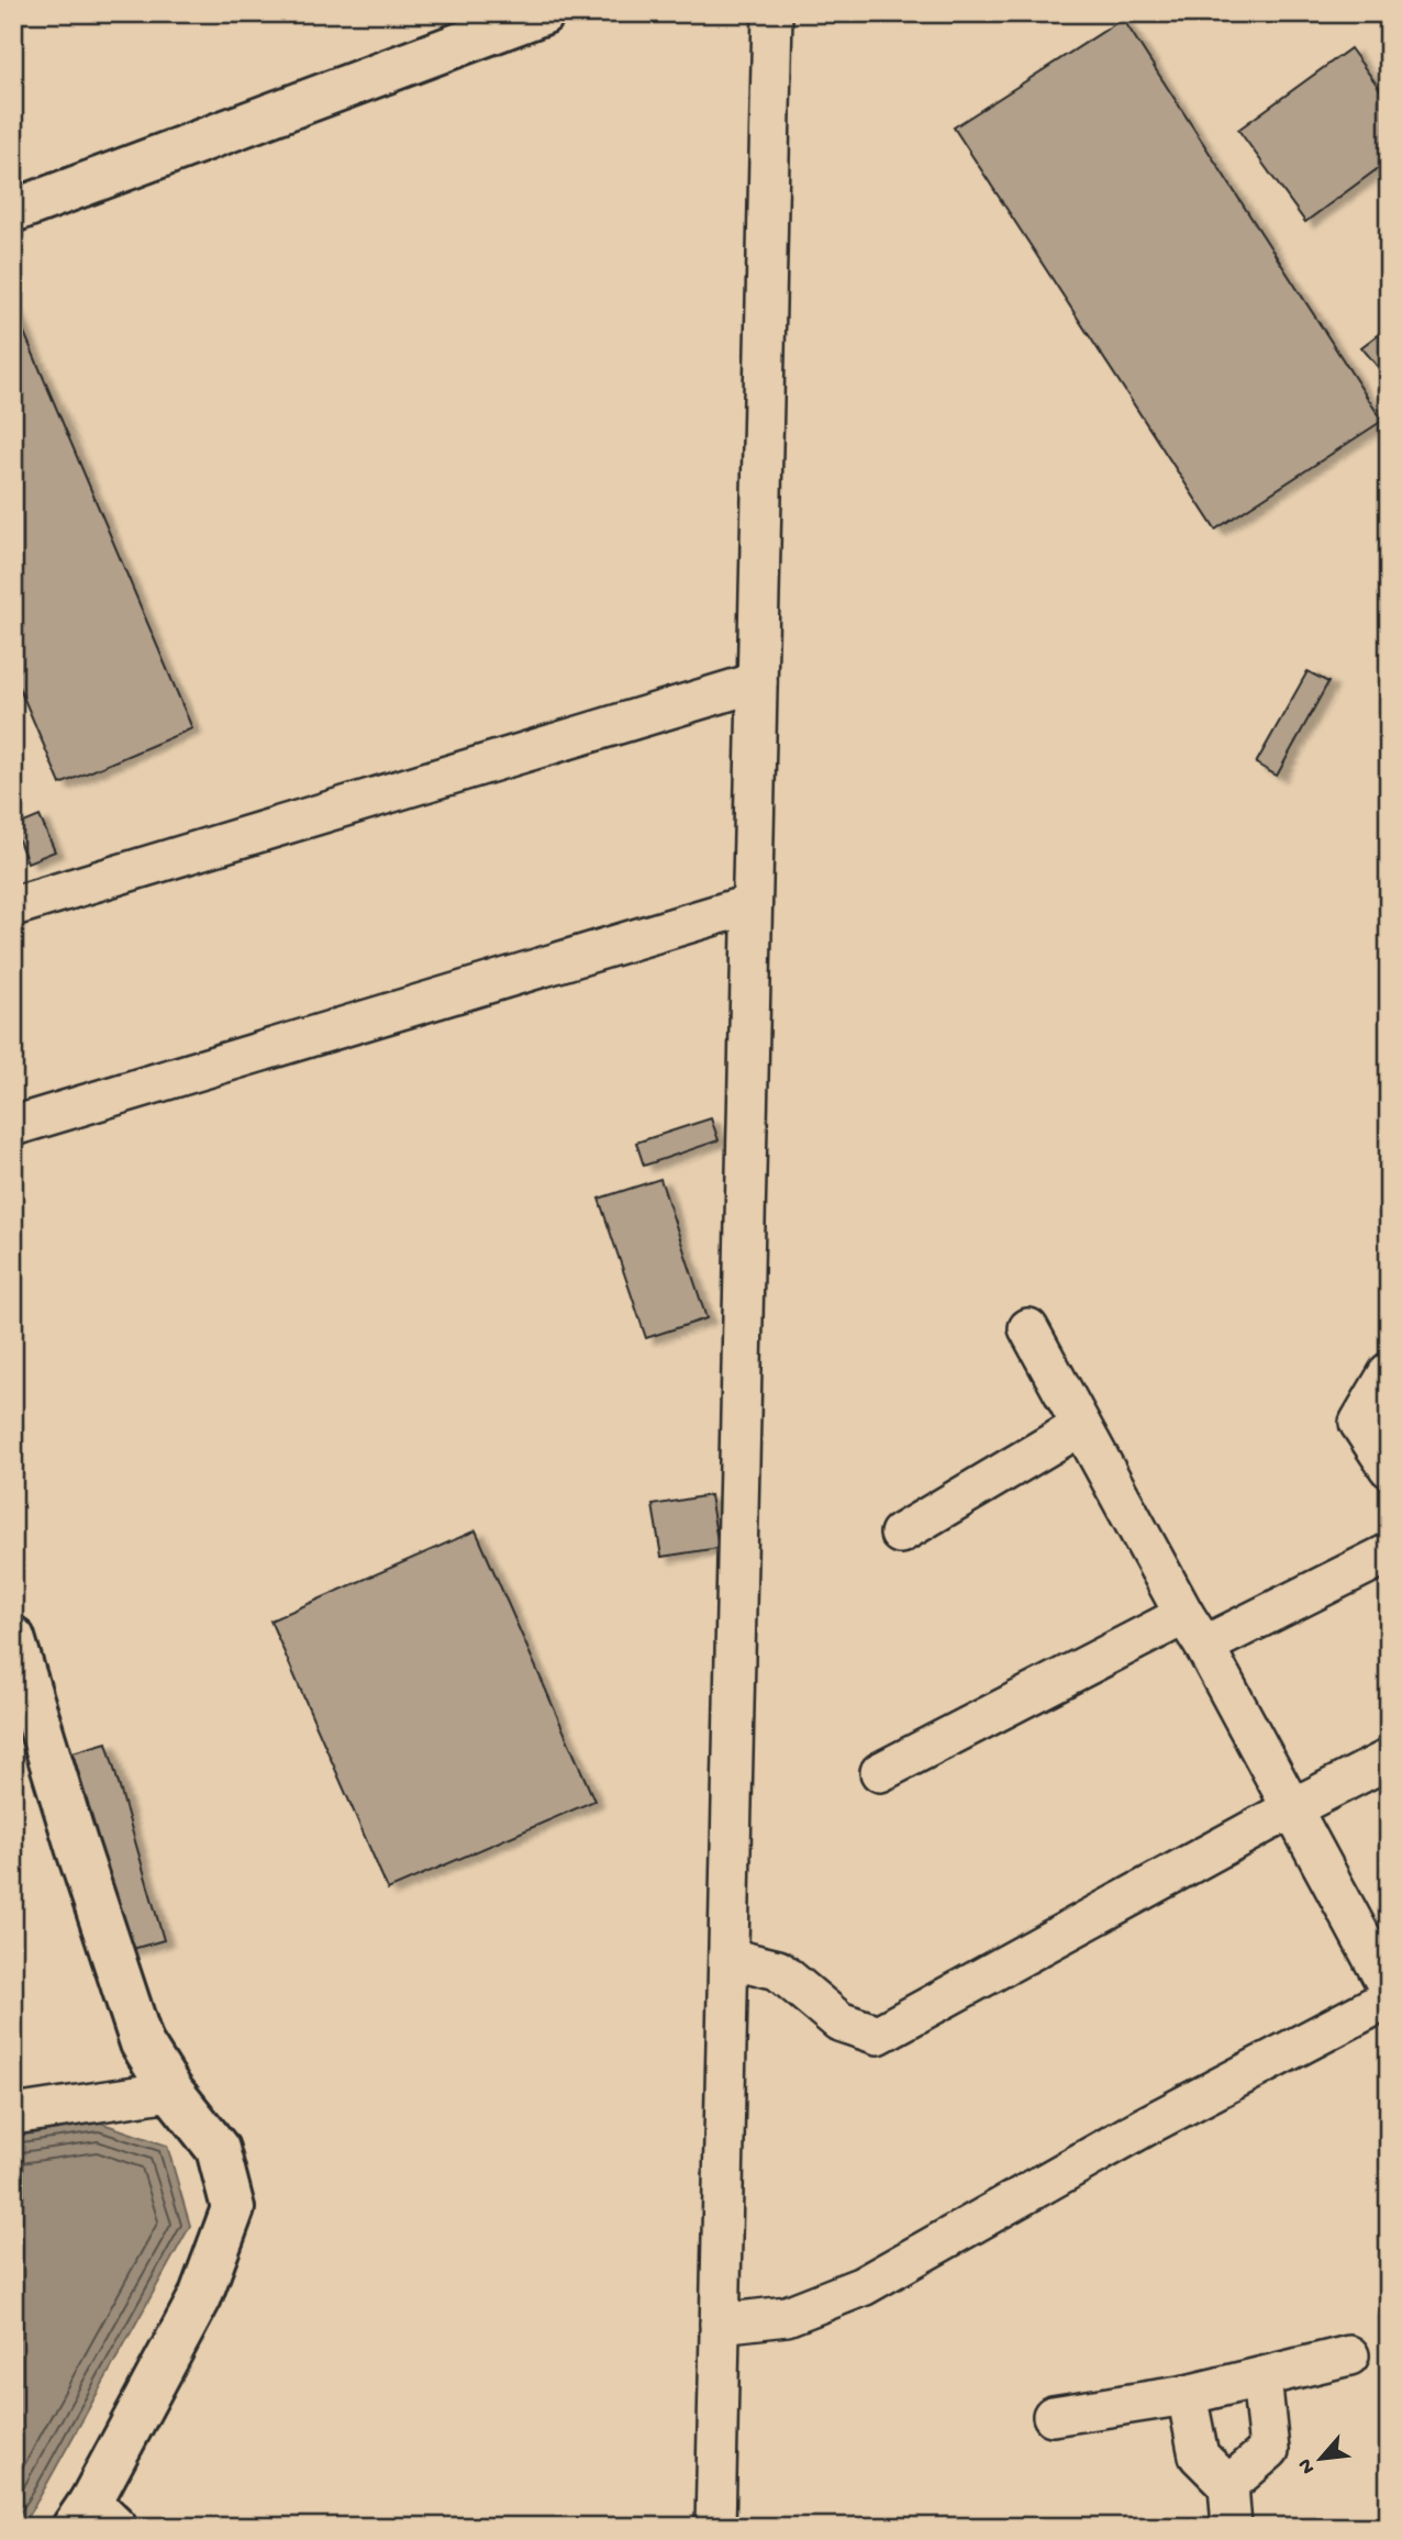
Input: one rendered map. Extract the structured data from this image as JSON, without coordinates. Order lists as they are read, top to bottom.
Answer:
{
  "north": "bottom left"
}
